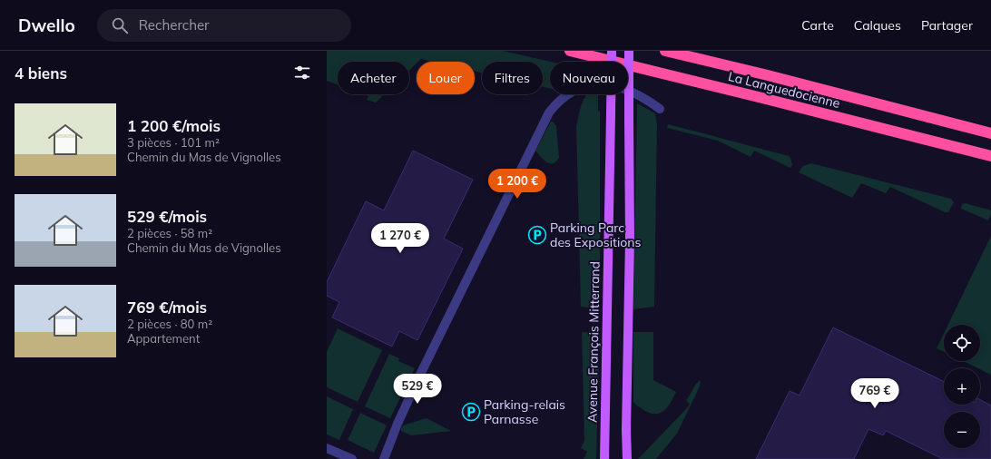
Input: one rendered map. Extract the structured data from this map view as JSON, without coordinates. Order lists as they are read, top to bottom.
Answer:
{
  "streets": {
    "highway": ["La Languedocienne"],
    "main road": ["Avenue François Mitterrand"]
  },
  "places": {
    "parking": ["Parking Parc des Expositions", "Parking-relais Parnasse"]
  },
  "page": {
    "header": "Dwello",
    "search": "Rechercher",
    "nav": ["Carte", "Calques", "Partager"],
    "heading": "4 biens",
    "chip": [
      "Acheter",
      "Louer",
      "Filtres",
      "Nouveau"
    ],
    "list": [
      {
        "name": "1 200 €/mois",
        "note": "3 pièces · 101 m² · Chemin du Mas de Vignolles"
      },
      {
        "name": "529 €/mois",
        "note": "2 pièces · 58 m² · Chemin du Mas de Vignolles"
      },
      {
        "name": "769 €/mois",
        "note": "2 pièces · 80 m² · Appartement"
      }
    ],
    "price": [
      "1 200 €",
      "1 270 €",
      "529 €",
      "769 €"
    ],
    "map_buttons": ["+", "−"]
  }
}
